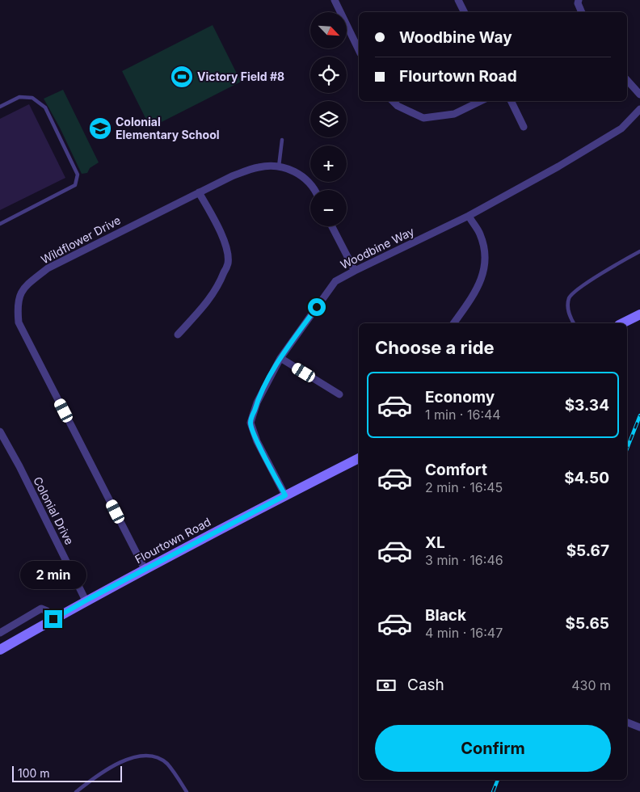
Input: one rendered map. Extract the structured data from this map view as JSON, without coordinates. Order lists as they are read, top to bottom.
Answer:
{
  "streets": {
    "main road": ["Flourtown Road"],
    "street": ["Wildflower Drive", "Woodbine Way", "Colonial Drive"]
  },
  "crossings": [
    ["Wildflower Drive", "Flourtown Road"],
    ["Woodbine Way", "Flourtown Road"],
    ["Colonial Drive", "Flourtown Road"]
  ],
  "places": {
    "sports": ["Victory Field #8"],
    "school or university": ["Colonial Elementary School"]
  },
  "scale_bar": "100 m",
  "north": "bottom right",
  "page": {
    "map_buttons": ["+", "−"],
    "banner": ["Woodbine Way", "Flourtown Road"],
    "heading": "Choose a ride",
    "list": [
      {
        "name": "Economy",
        "note": "1 min · 16:44",
        "value": "$3.34"
      },
      {
        "name": "Comfort",
        "note": "2 min · 16:45",
        "value": "$4.50"
      },
      {
        "name": "XL",
        "note": "3 min · 16:46",
        "value": "$5.67"
      },
      {
        "name": "Black",
        "note": "4 min · 16:47",
        "value": "$5.65"
      }
    ],
    "bubble": "2 min",
    "pay": ["Cash", "430 m"],
    "buttons": "Confirm",
    "scale": "100 m"
  }
}
